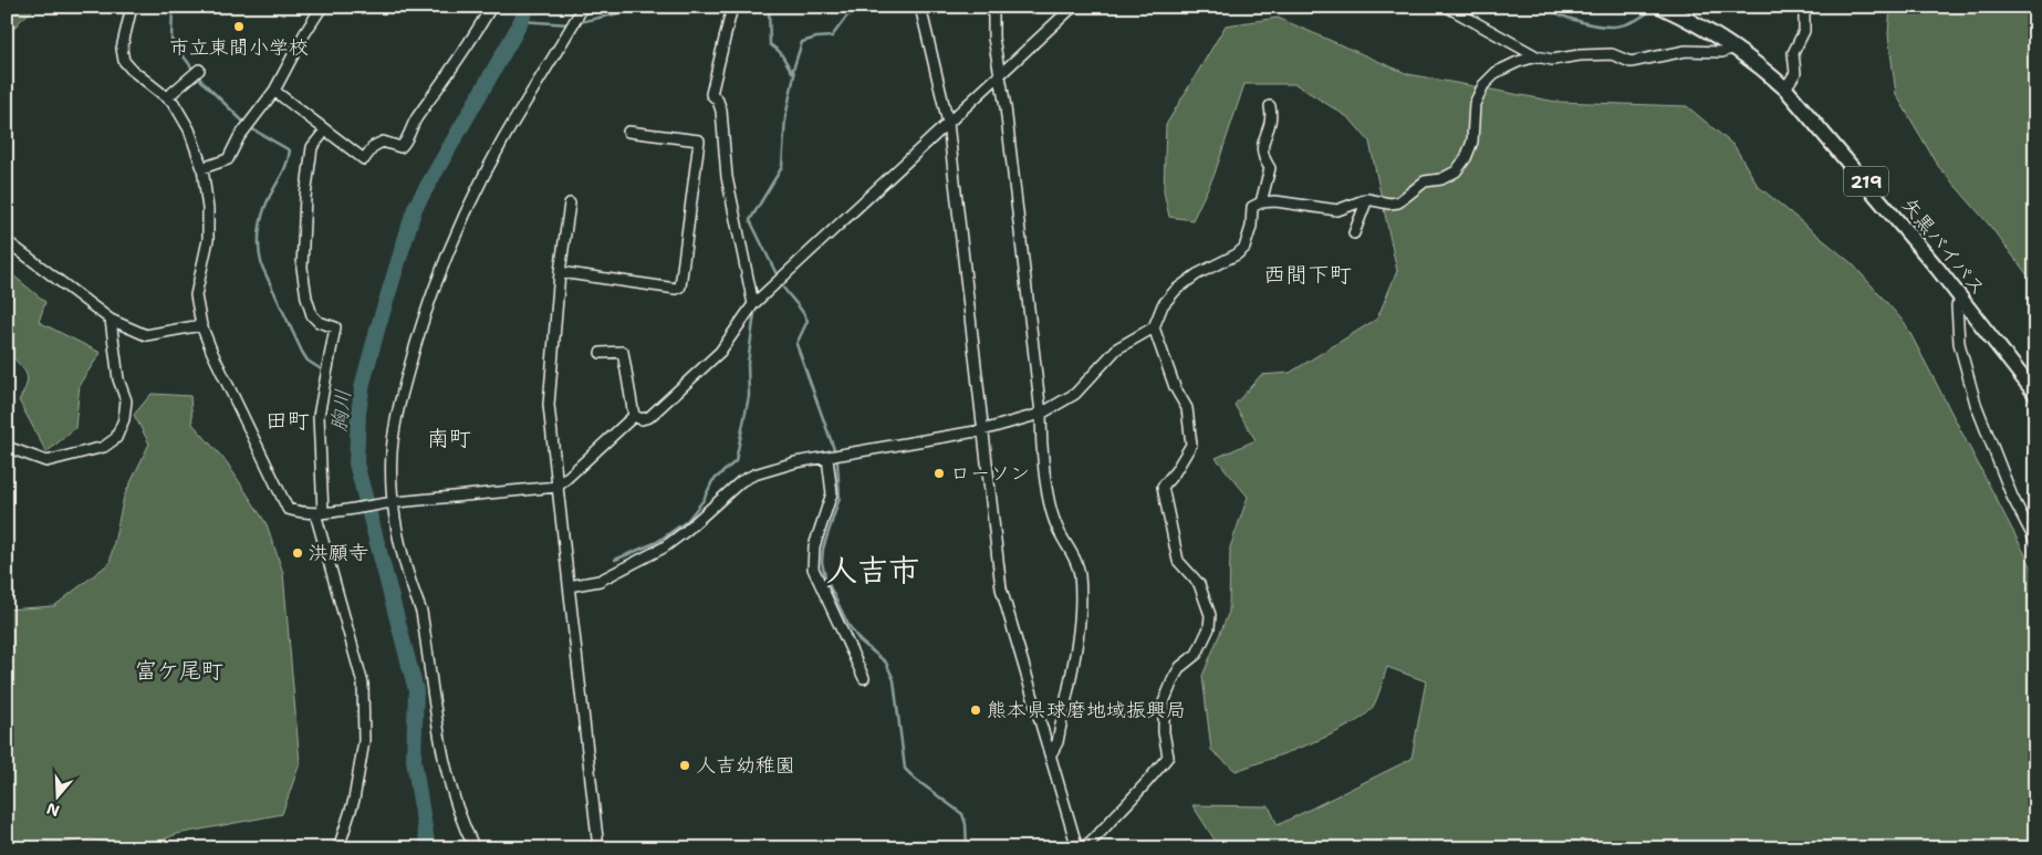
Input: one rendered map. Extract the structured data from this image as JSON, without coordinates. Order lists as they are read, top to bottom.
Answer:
{
  "streets": {
    "highway": ["219", "矢黒バイパス"]
  },
  "districts": [
    "西間下町",
    "田町",
    "南町",
    "人吉市",
    "富ケ尾町"
  ],
  "water": ["胸川"],
  "places": [
    "市立東間小学校",
    "ローソン",
    "洪願寺",
    "熊本県球磨地域振興局",
    "人吉幼稚園"
  ],
  "north": "bottom"
}
